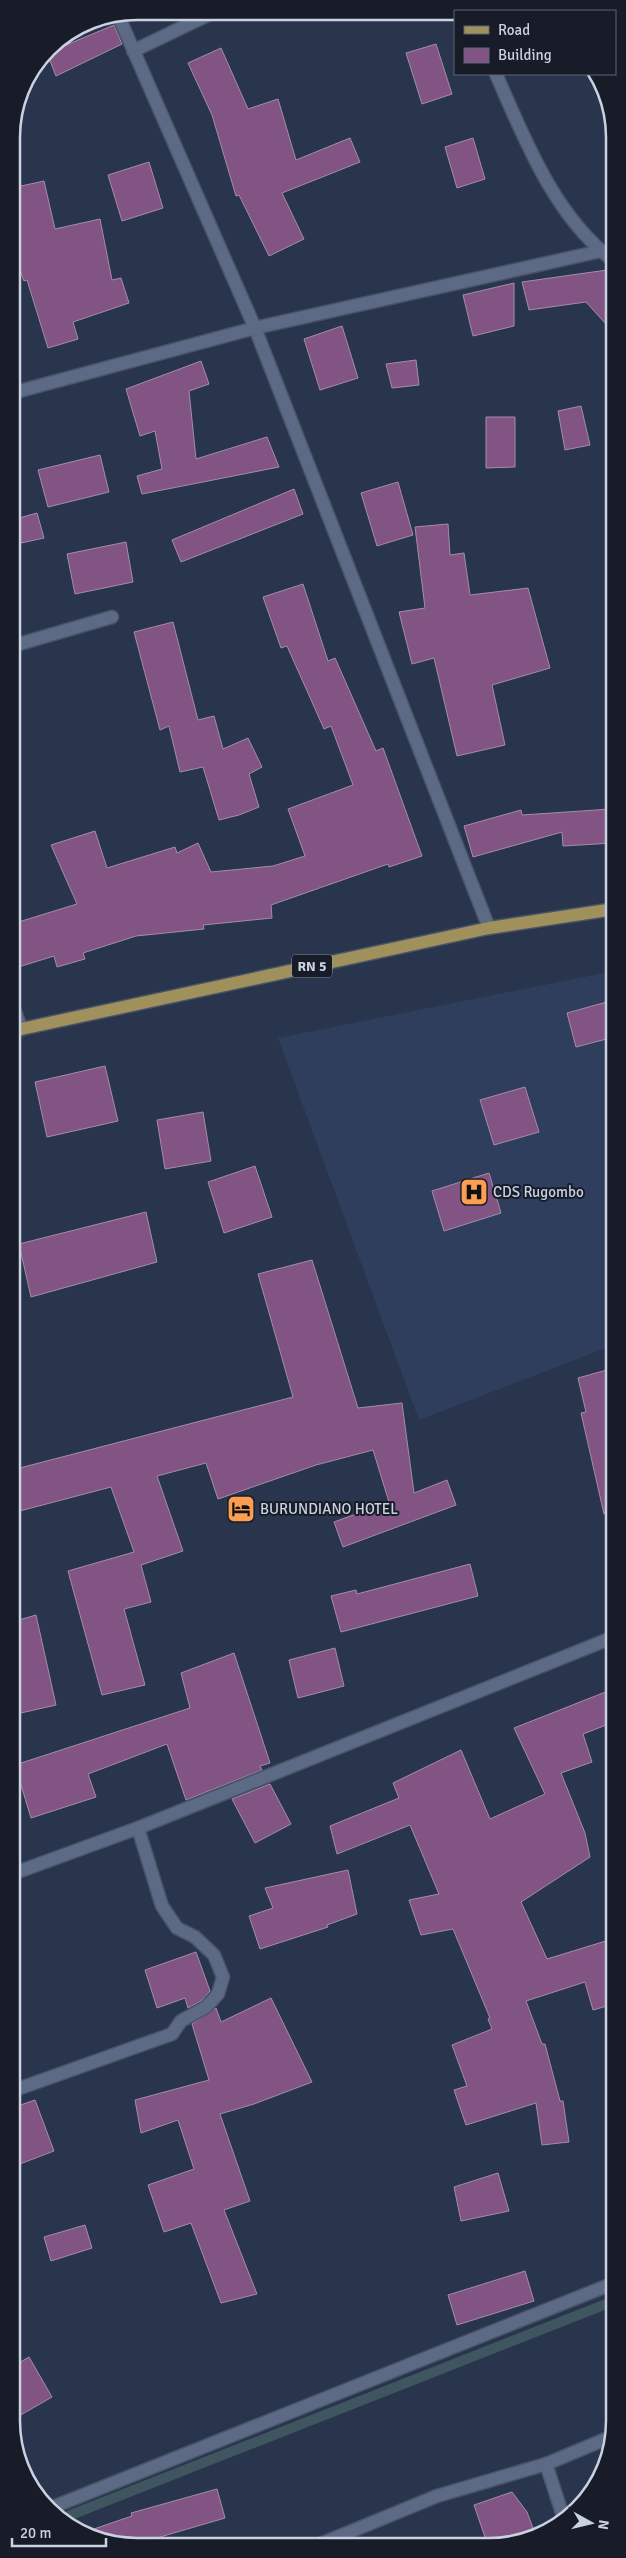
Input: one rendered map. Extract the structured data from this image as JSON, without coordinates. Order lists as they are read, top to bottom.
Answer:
{
  "streets": {
    "main road": ["RN 5"]
  },
  "places": {
    "hospital": ["CDS Rugombo"],
    "hotel": ["BURUNDIANO HOTEL"]
  },
  "legend": ["Road", "Building"],
  "scale_bar": "20 m",
  "north": "right"
}
